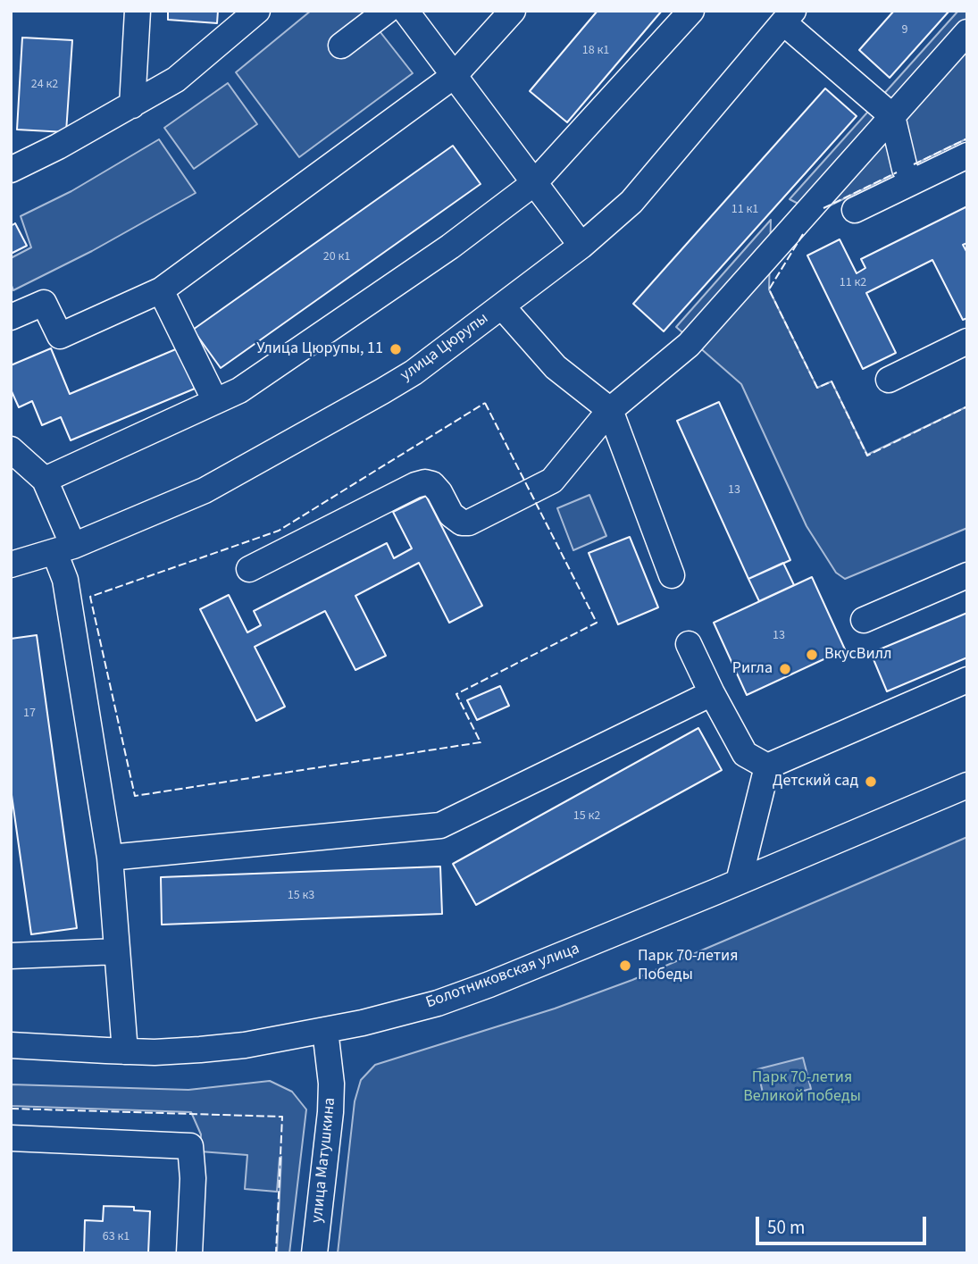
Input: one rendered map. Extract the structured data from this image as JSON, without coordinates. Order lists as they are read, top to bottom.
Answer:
{
  "streets": {
    "street": ["улица Цюрупы", "Болотниковская улица", "улица Матушкина"]
  },
  "crossings": [
    ["Болотниковская улица", "улица Матушкина"]
  ],
  "parks": ["Парк 70-летия Великой победы"],
  "places": [
    "Улица Цюрупы, 11",
    "ВкусВилл",
    "Ригла",
    "Детский сад",
    "Парк 70-летия Победы"
  ],
  "house_numbers": [
    "9",
    "18 к1",
    "24 к2",
    "11 к1",
    "20 к1",
    "11 к2",
    "13",
    "13",
    "17",
    "15 к2",
    "15 к3",
    "63 к1"
  ],
  "scale_bar": "50 m"
}
